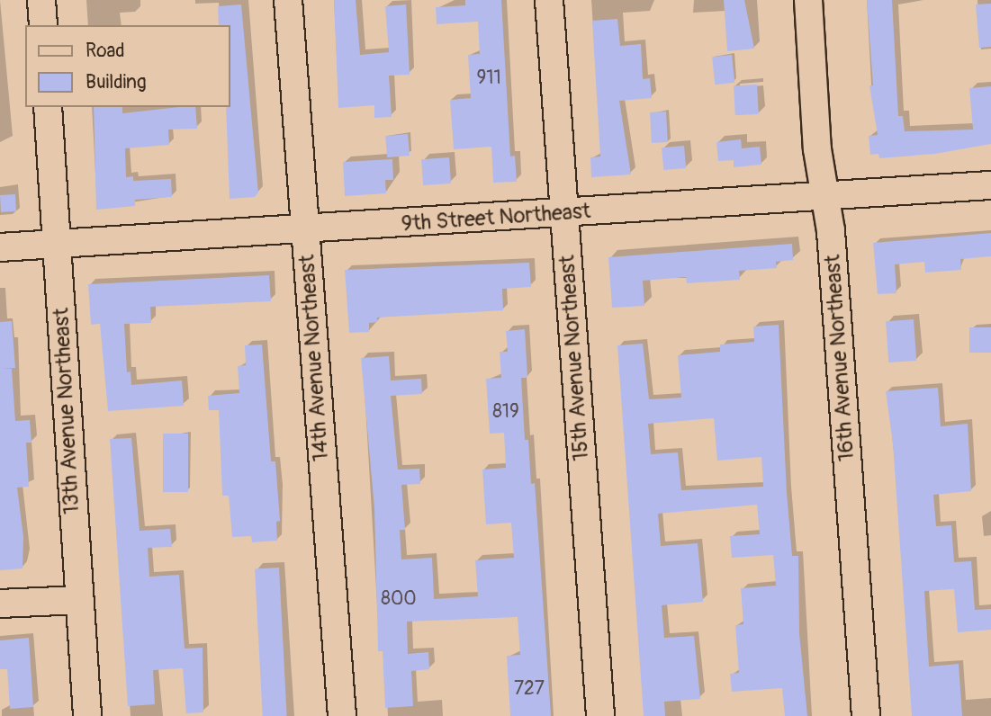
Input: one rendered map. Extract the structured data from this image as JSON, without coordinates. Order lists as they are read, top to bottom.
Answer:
{
  "streets": {
    "street": [
      "9th Street Northeast",
      "14th Avenue Northeast",
      "15th Avenue Northeast",
      "16th Avenue Northeast",
      "13th Avenue Northeast"
    ]
  },
  "crossings": [
    ["9th Street Northeast", "14th Avenue Northeast"],
    ["9th Street Northeast", "15th Avenue Northeast"],
    ["9th Street Northeast", "16th Avenue Northeast"],
    ["9th Street Northeast", "13th Avenue Northeast"]
  ],
  "house_numbers": [
    "911",
    "819",
    "800",
    "727"
  ],
  "legend": ["Road", "Building"]
}
